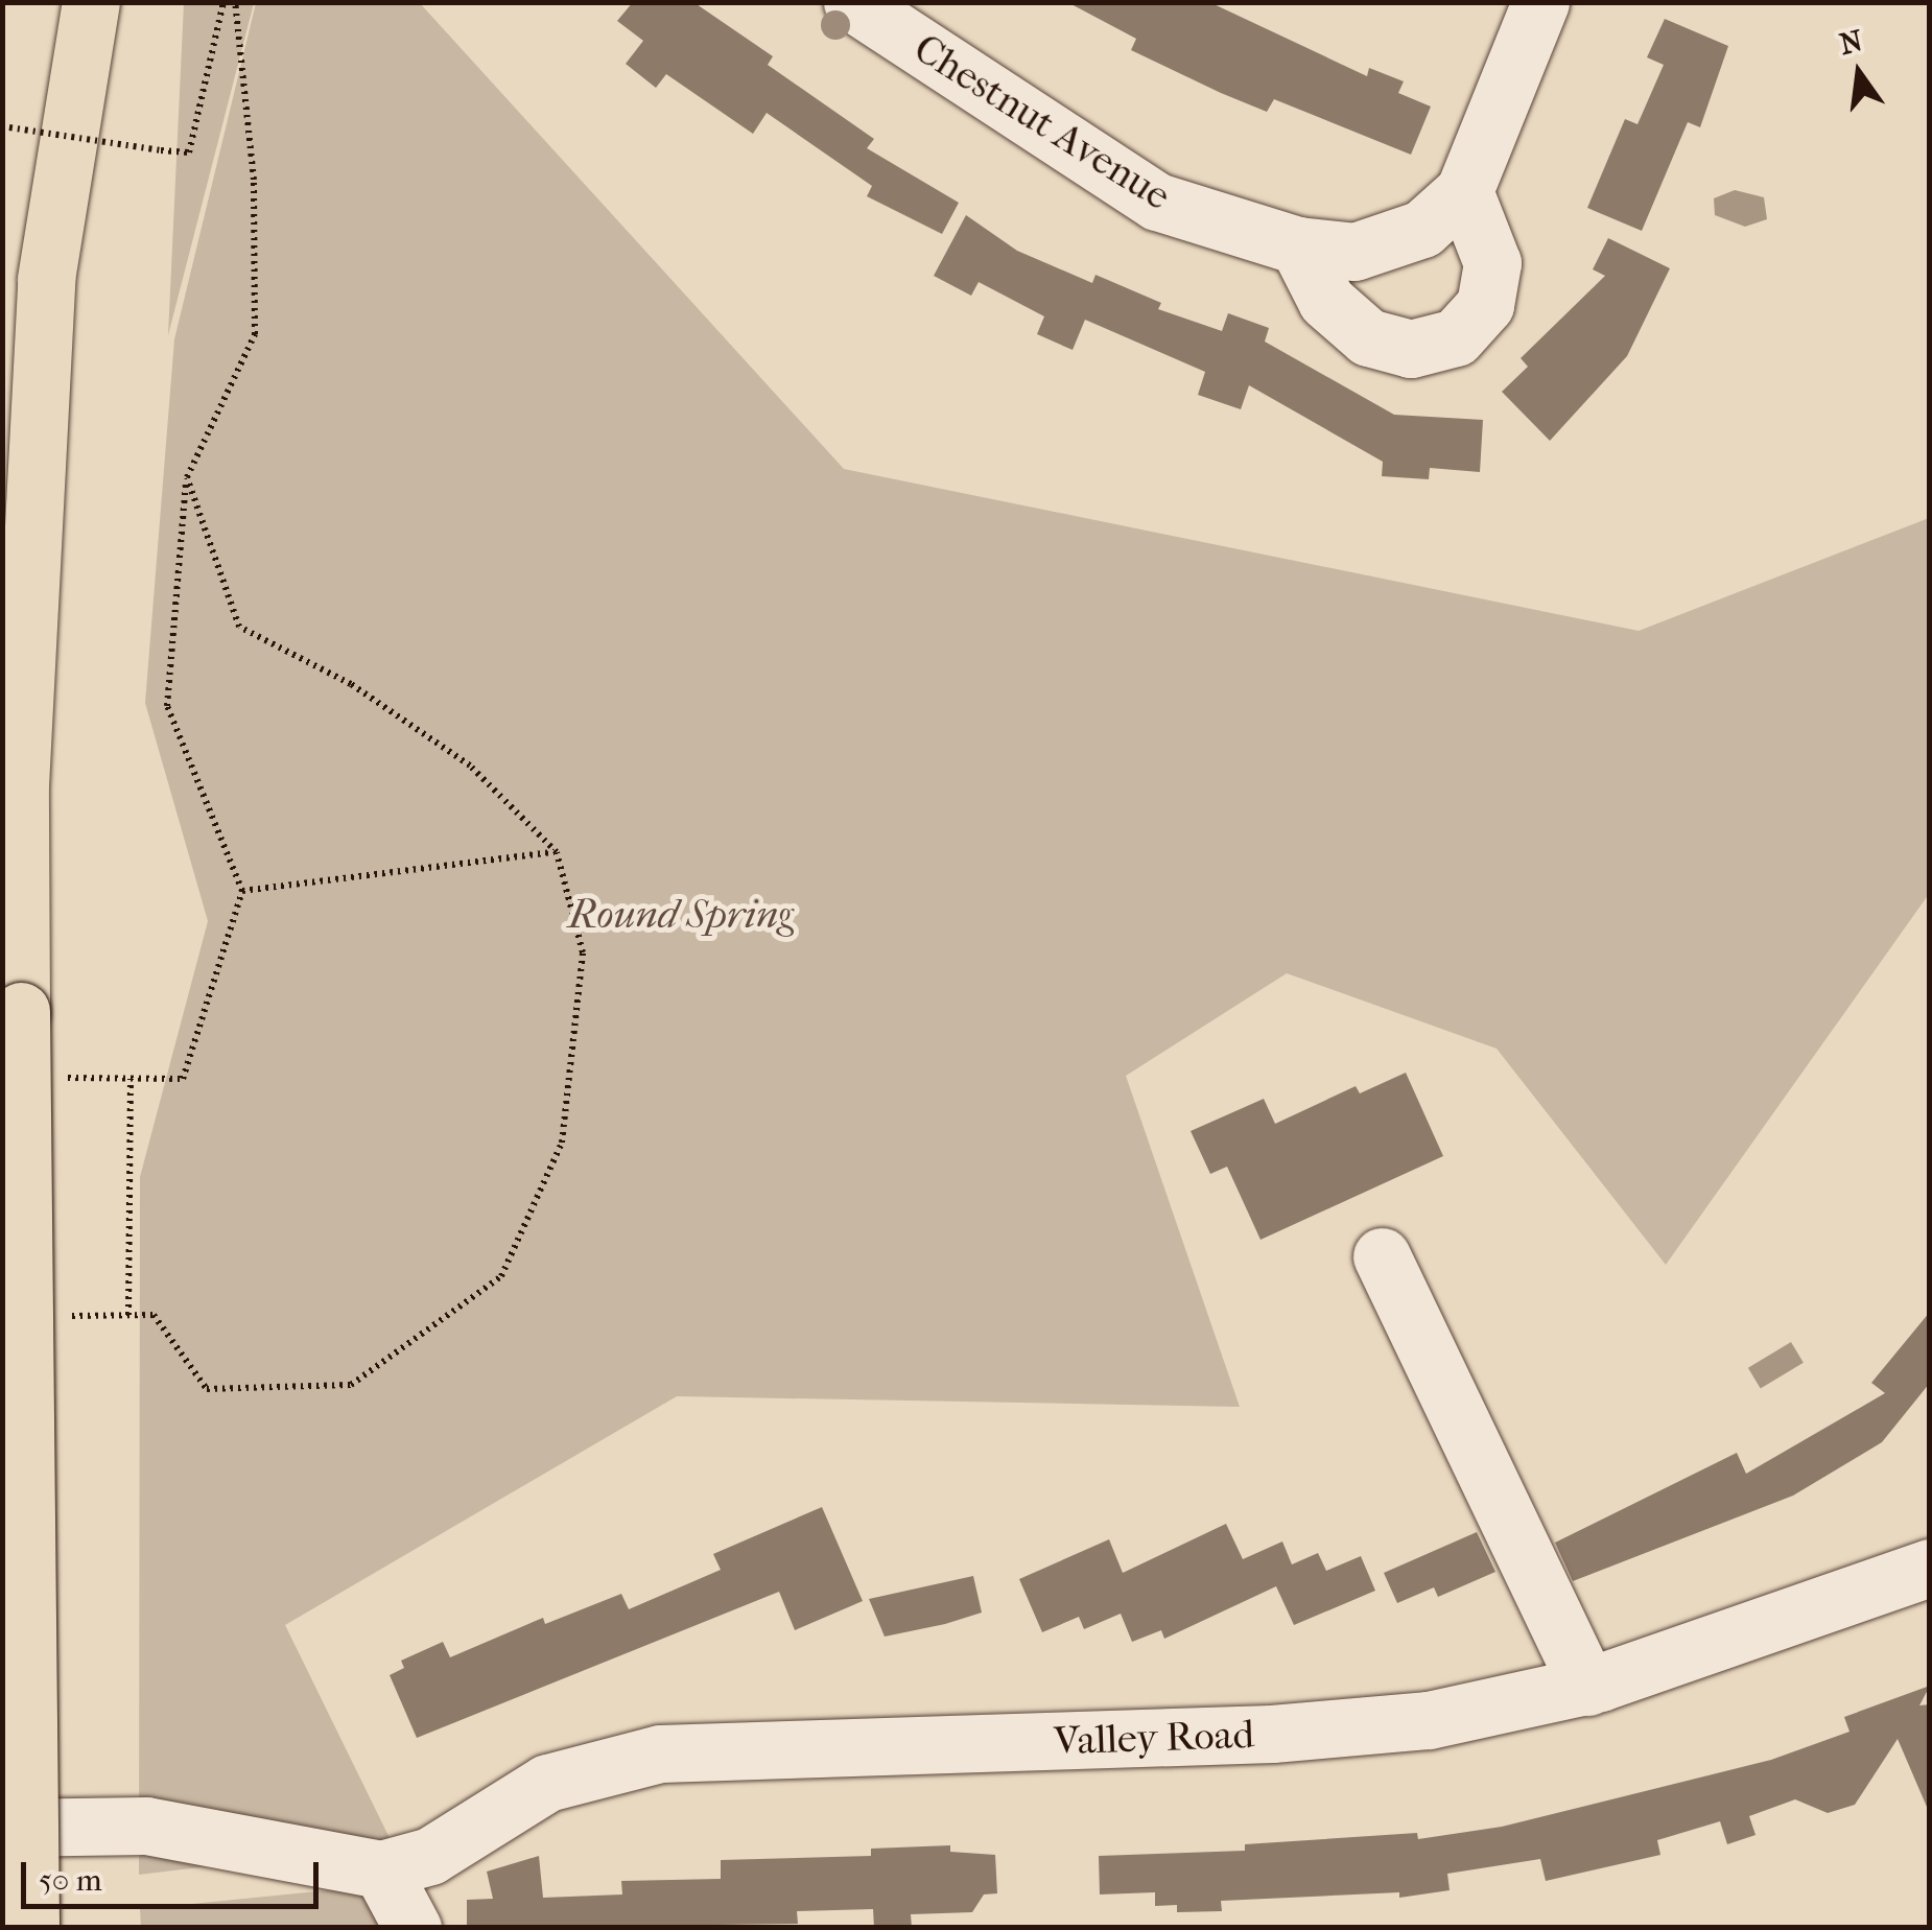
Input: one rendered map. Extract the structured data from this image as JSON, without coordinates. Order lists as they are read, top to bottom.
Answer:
{
  "streets": {
    "street": ["Chestnut Avenue", "Valley Road"]
  },
  "parks": ["Round Spring"],
  "scale_bar": "50 m",
  "north": "top"
}
